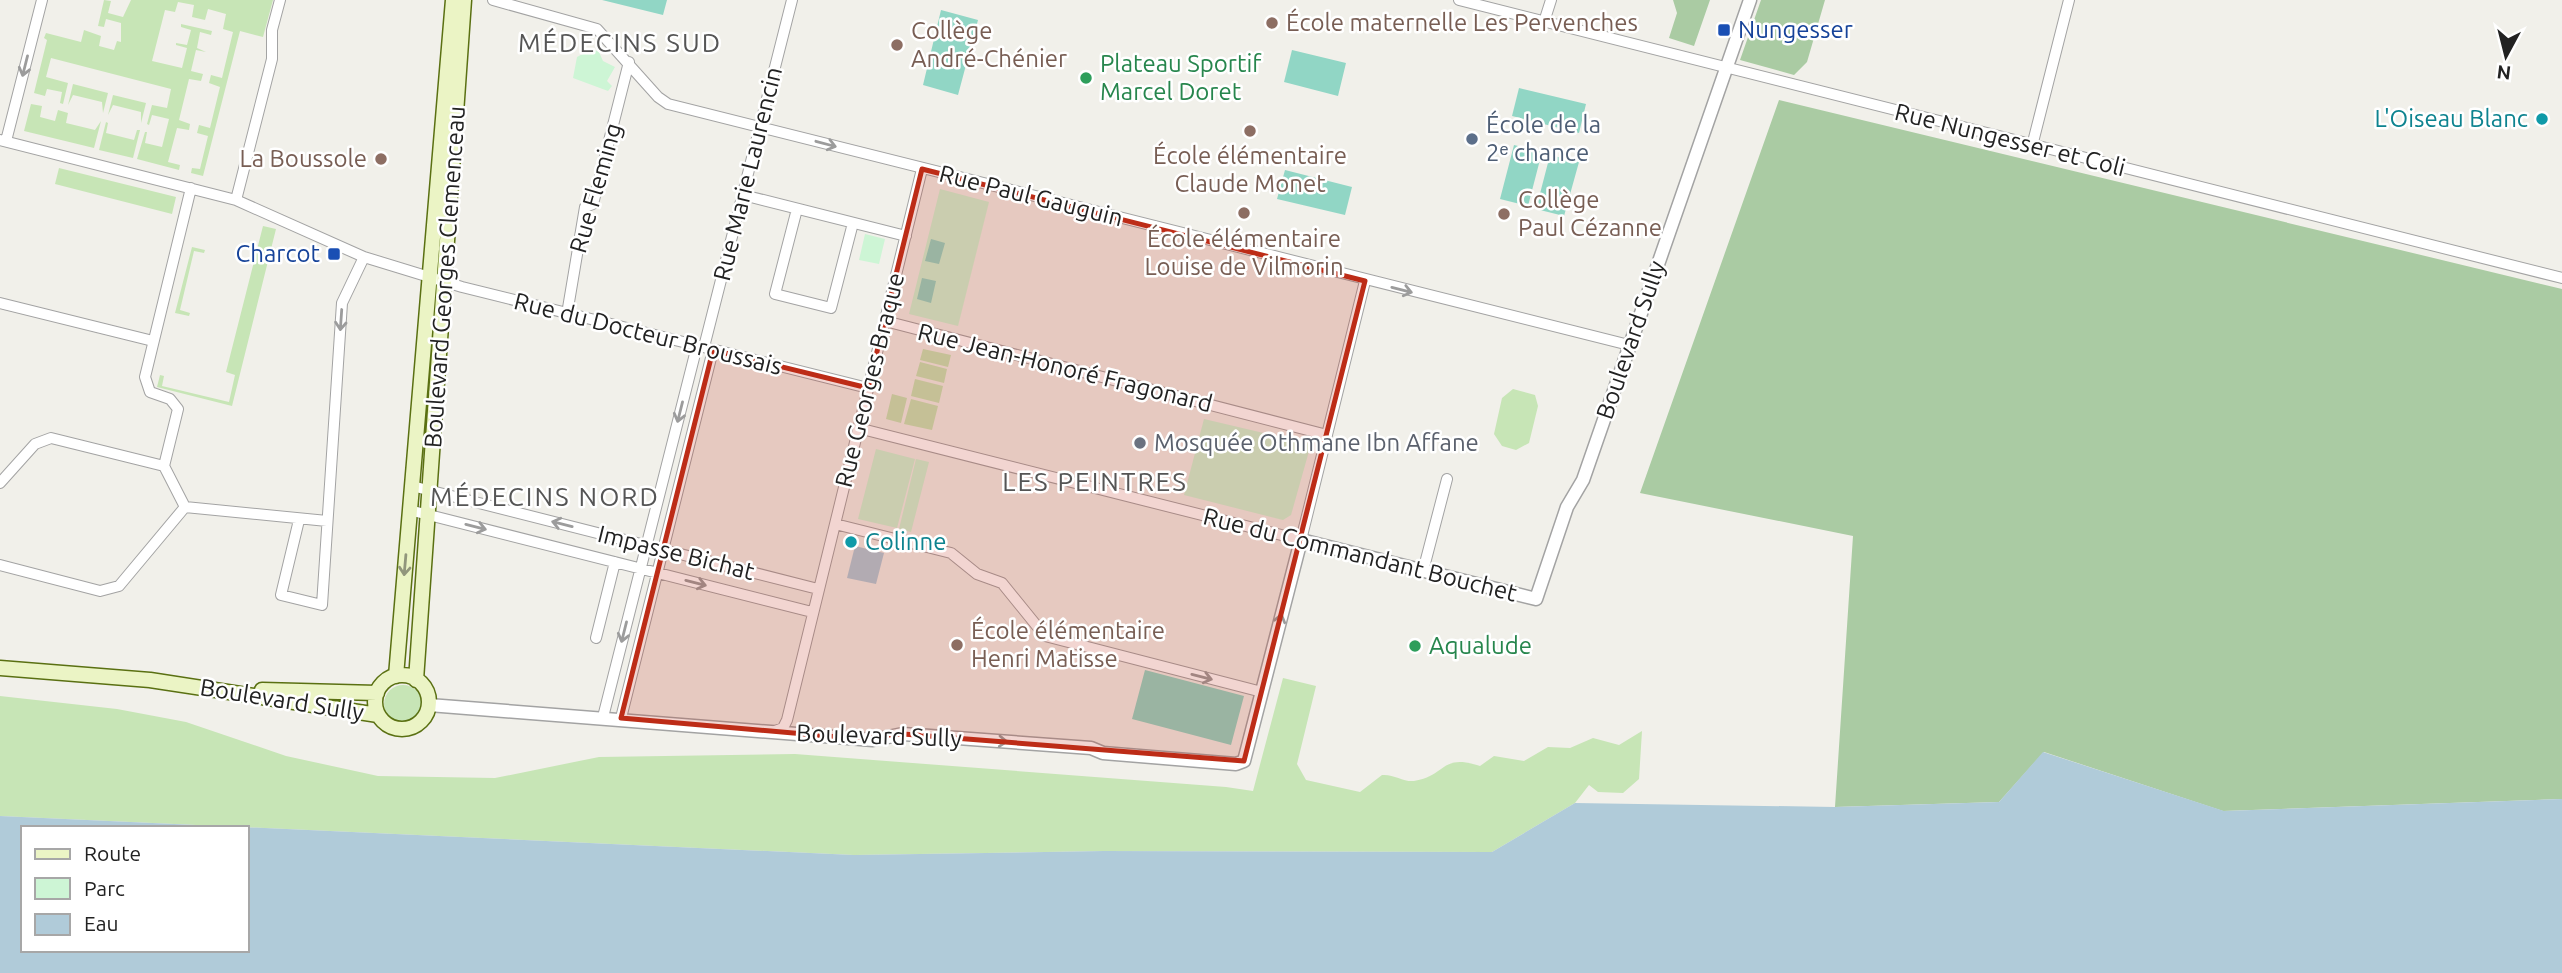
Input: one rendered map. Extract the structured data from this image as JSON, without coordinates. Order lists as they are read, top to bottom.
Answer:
{
  "streets": {
    "main road": ["Boulevard Georges Clemenceau", "Boulevard Sully"],
    "street": [
      "Rue Nungesser et Coli",
      "Rue Marie Laurencin",
      "Rue Fleming",
      "Rue Paul Gauguin",
      "Rue du Docteur Broussais",
      "Rue Jean-Honoré Fragonard",
      "Rue Georges Braque",
      "Impasse Bichat",
      "Rue du Commandant Bouchet"
    ]
  },
  "crossings": [
    ["Rue Nungesser et Coli", "Boulevard Sully"],
    ["Rue Marie Laurencin", "Rue Paul Gauguin"],
    ["Rue Marie Laurencin", "Rue du Docteur Broussais"],
    ["Rue Fleming", "Rue Paul Gauguin"],
    ["Rue Fleming", "Rue du Docteur Broussais"],
    ["Rue Paul Gauguin", "Boulevard Sully"],
    ["Rue Paul Gauguin", "Rue Georges Braque"],
    ["Boulevard Georges Clemenceau", "Rue du Docteur Broussais"],
    ["Boulevard Georges Clemenceau", "Boulevard Sully"],
    ["Boulevard Georges Clemenceau", "Impasse Bichat"],
    ["Rue du Docteur Broussais", "Rue Georges Braque"],
    ["Boulevard Sully", "Rue Georges Braque"],
    ["Boulevard Sully", "Rue du Commandant Bouchet"],
    ["Rue Jean-Honoré Fragonard", "Rue Georges Braque"],
    ["Rue Georges Braque", "Impasse Bichat"],
    ["Rue Georges Braque", "Rue du Commandant Bouchet"]
  ],
  "districts": ["MÉDECINS SUD", "LES PEINTRES", "MÉDECINS NORD"],
  "places": {
    "other": [
      "École maternelle Les Pervenches",
      "Collège André-Chénier",
      "Plateau Sportif Marcel Doret",
      "L'Oiseau Blanc",
      "École élémentaire Claude Monet",
      "École de la 2ᵉ chance",
      "La Boussole",
      "École élémentaire Louise de Vilmorin",
      "Collège Paul Cézanne",
      "Mosquée Othmane Ibn Affane",
      "Colinne",
      "École élémentaire Henri Matisse",
      "Aqualude"
    ],
    "transit": ["Nungesser", "Charcot"]
  },
  "legend": ["Route", "Parc", "Eau"],
  "north": "bottom"
}
